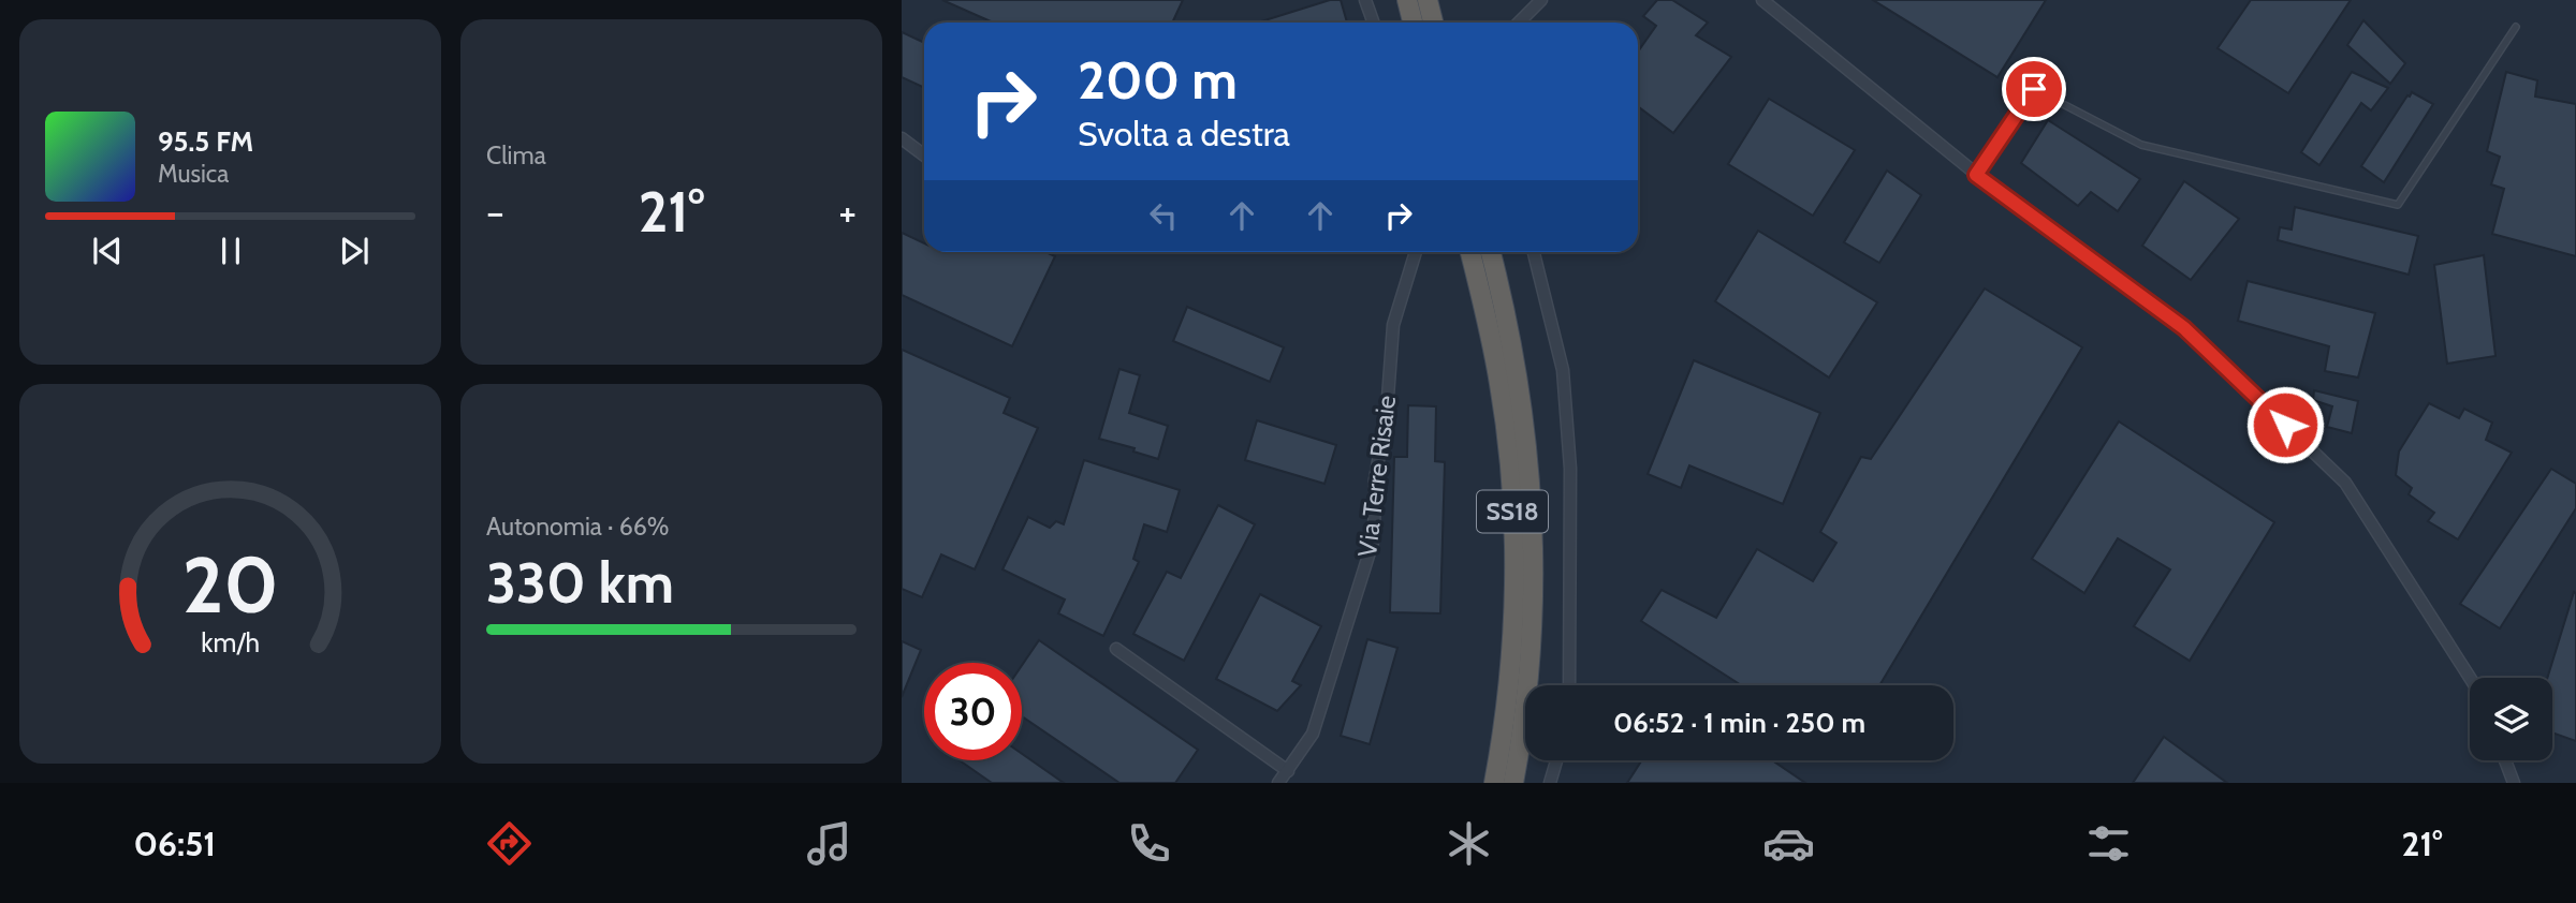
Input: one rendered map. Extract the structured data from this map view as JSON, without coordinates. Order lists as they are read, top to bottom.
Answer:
{
  "streets": {
    "highway": ["SS18"],
    "street": ["Via Terre Risaie"]
  },
  "page": {
    "tile": [
      "Clima",
      ["Autonomia · 66%", "330 km"]
    ],
    "turn": ["200 m", "Svolta a destra"],
    "song": ["95.5 FM", "Musica"],
    "heat": ["−", "21°", "+"],
    "limit": "30",
    "trip": "06:52 · 1 min · 250 m",
    "tabs": ["06:51", "21°"],
    "gauge": ["20", "km/h"]
  }
}
